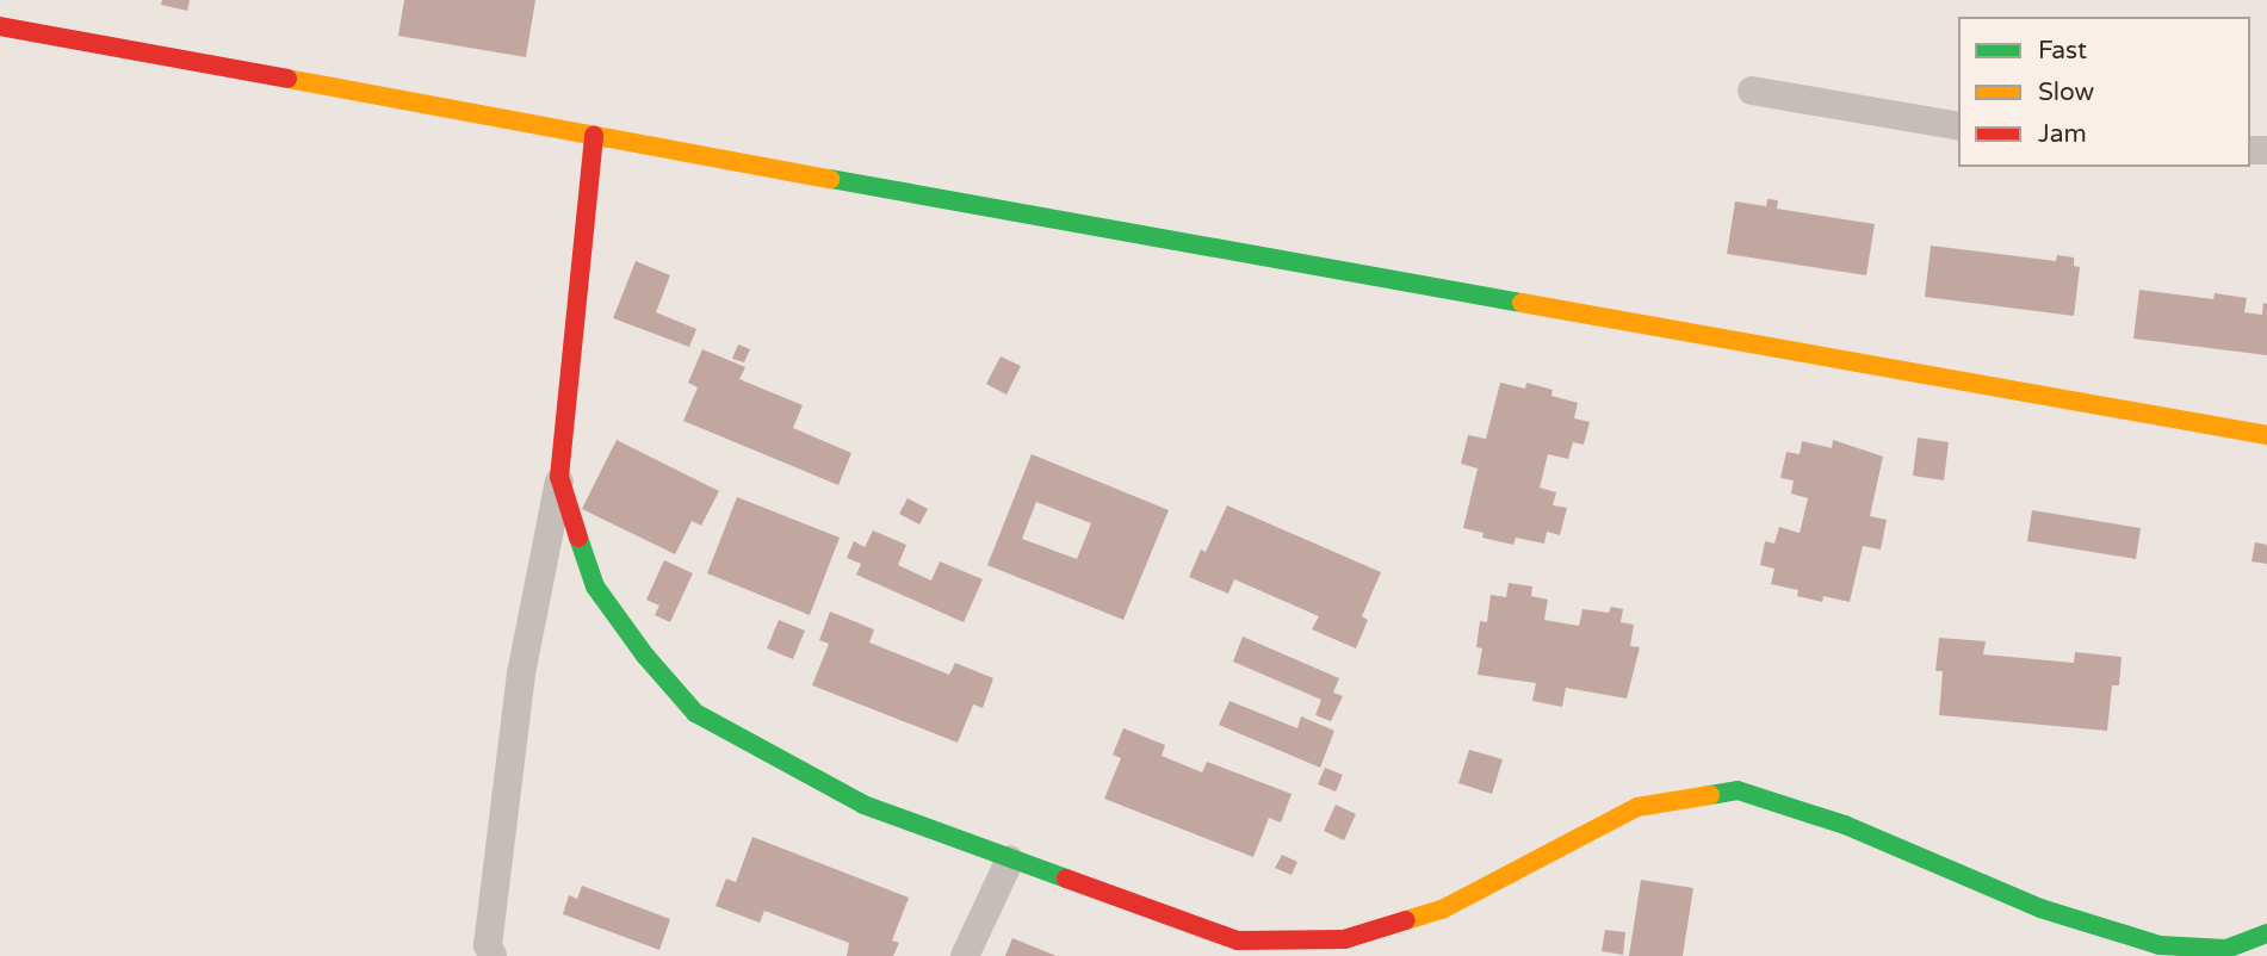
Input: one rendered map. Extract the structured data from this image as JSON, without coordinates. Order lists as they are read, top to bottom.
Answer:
{
  "legend": ["Fast", "Slow", "Jam"]
}
